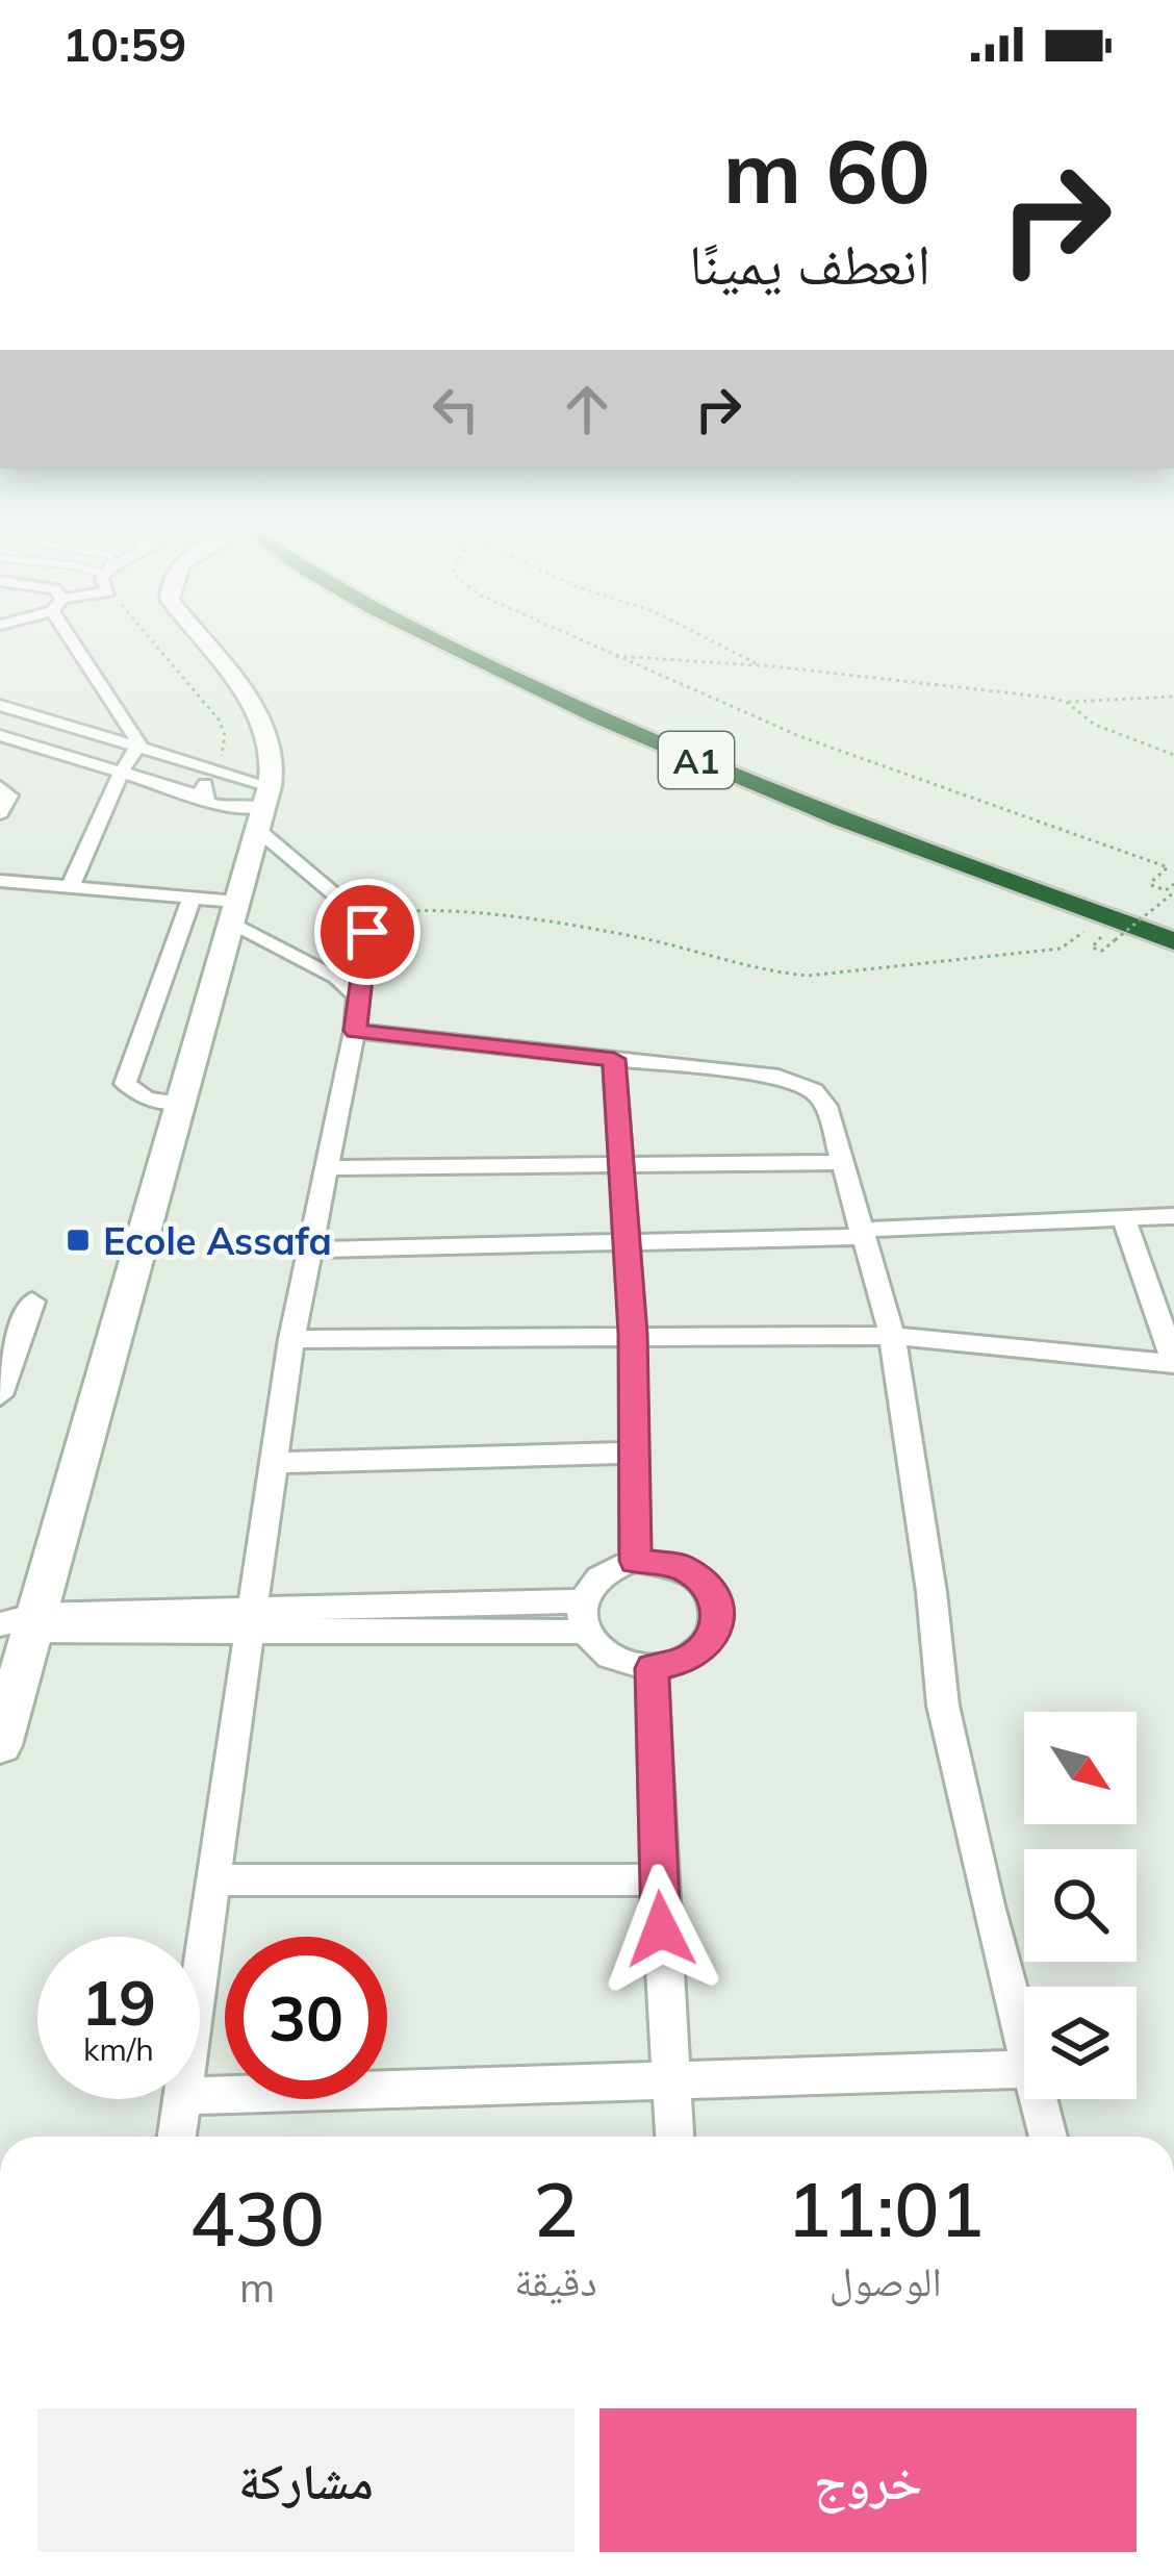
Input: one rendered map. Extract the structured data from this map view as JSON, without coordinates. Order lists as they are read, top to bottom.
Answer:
{
  "streets": {
    "highway": ["A1"]
  },
  "places": {
    "transit": ["Ecole Assafa"]
  },
  "north": "bottom right",
  "page": {
    "status": "10:59",
    "turn": ["60 m", "انعطف يمينًا"],
    "speed": "19 km/h",
    "limit": "30",
    "eta": [
      "11:01",
      "الوصول",
      "2",
      "دقيقة",
      "430",
      "m"
    ],
    "buttons": ["خروج", "مشاركة"]
  }
}
